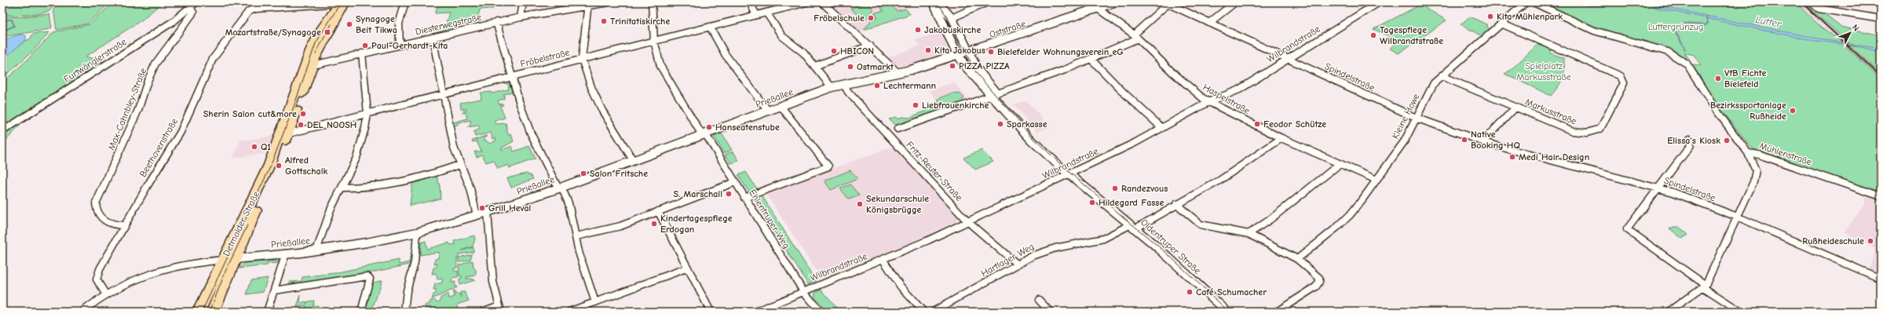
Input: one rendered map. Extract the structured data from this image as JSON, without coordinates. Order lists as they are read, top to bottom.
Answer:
{
  "streets": {
    "main road": ["Detmolder Straße"],
    "street": [
      "Diesterwegstraße",
      "Oststraße",
      "Wilbrandstraße",
      "Fröbelstraße",
      "Furtwänglerstraße",
      "Spindelstraße",
      "Prießallee",
      "Haspelstraße",
      "Max-Cahnbley-Straße",
      "Markusstraße",
      "Kleine Howe",
      "Beethovenstraße",
      "Mühlenstraße",
      "Fritz-Reuter-Straße",
      "Ehlentruper Weg",
      "Oldentruper Straße",
      "Hartlager Weg"
    ]
  },
  "crossings": [
    ["Diesterwegstraße", "Detmolder Straße"],
    ["Oststraße", "Prießallee"],
    ["Oststraße", "Haspelstraße"],
    ["Oststraße", "Fritz-Reuter-Straße"],
    ["Oststraße", "Oldentruper Straße"],
    ["Wilbrandstraße", "Spindelstraße"],
    ["Wilbrandstraße", "Haspelstraße"],
    ["Wilbrandstraße", "Fritz-Reuter-Straße"],
    ["Wilbrandstraße", "Ehlentruper Weg"],
    ["Wilbrandstraße", "Oldentruper Straße"],
    ["Fröbelstraße", "Ehlentruper Weg"],
    ["Fröbelstraße", "Detmolder Straße"],
    ["Furtwänglerstraße", "Max-Cahnbley-Straße"],
    ["Spindelstraße", "Kleine Howe"],
    ["Prießallee", "Ehlentruper Weg"],
    ["Prießallee", "Detmolder Straße"],
    ["Haspelstraße", "Kleine Howe"],
    ["Haspelstraße", "Hartlager Weg"],
    ["Max-Cahnbley-Straße", "Beethovenstraße"],
    ["Markusstraße", "Kleine Howe"],
    ["Fritz-Reuter-Straße", "Hartlager Weg"],
    ["Oldentruper Straße", "Hartlager Weg"]
  ],
  "water": ["Lutter"],
  "parks": ["Luttergrünzug", "Spielplatz Markusstraße"],
  "places": {
    "other": [
      "Kita Mühlenpark",
      "Fröbelschule",
      "Trinitatiskirche",
      "Synagoge Beit Tikwa",
      "Jakobuskirche",
      "Tagespflege Wilbrandtstraße",
      "Paul-Gerhardt-Kita",
      "Kita Jakobus",
      "HBICON",
      "Bielefelder Wohnungsverein eG",
      "P!ZZA P!ZZA",
      "Ostmarkt",
      "VfB Fichte Bielefeld",
      "Lechtermann",
      "Liebfrauenkirche",
      "Bezirkssportanlage Rußheide",
      "Sherin Salon cut&more",
      "Sparkasse",
      "Feodor Schütze",
      "DEL NOOSH",
      "Hanseatenstube",
      "Native Booking HQ",
      "Elissa's Kiosk",
      "Q1",
      "Medi Hair Design",
      "Alfred Gottschalk",
      "Salon Fritsche",
      "Randezvous",
      "S. Marschall",
      "Hildegard Fasse",
      "Sekundarschule Königsbrügge",
      "Grill Heval",
      "Kindertagespflege Erdogan",
      "Rußheideschule",
      "Café Schumacher"
    ],
    "transit": ["Mozartstraße/Synagoge"]
  },
  "north": "top right"
}
